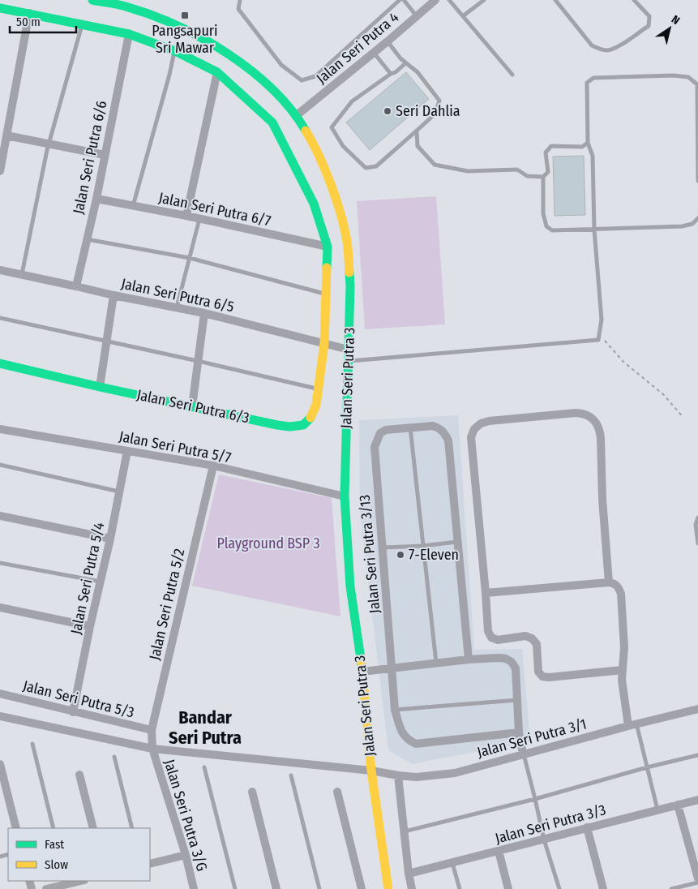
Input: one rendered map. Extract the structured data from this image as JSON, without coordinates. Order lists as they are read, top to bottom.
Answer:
{
  "streets": {
    "street": [
      "Jalan Seri Putra 4",
      "Jalan Seri Putra 6/6",
      "Jalan Seri Putra 6/7",
      "Jalan Seri Putra 6/5",
      "Jalan Seri Putra 3",
      "Jalan Seri Putra 6/3",
      "Jalan Seri Putra 5/7",
      "Jalan Seri Putra 3/13",
      "Jalan Seri Putra 5/4",
      "Jalan Seri Putra 5/2",
      "Jalan Seri Putra 5/3",
      "Jalan Seri Putra 3/1",
      "Jalan Seri Putra 3/G",
      "Jalan Seri Putra 3/3"
    ]
  },
  "crossings": [
    ["Jalan Seri Putra 4", "Jalan Seri Putra 3"],
    ["Jalan Seri Putra 6/6", "Jalan Seri Putra 6/7"],
    ["Jalan Seri Putra 6/6", "Jalan Seri Putra 6/5"],
    ["Jalan Seri Putra 6/6", "Jalan Seri Putra 6/3"],
    ["Jalan Seri Putra 6/7", "Jalan Seri Putra 6/3"],
    ["Jalan Seri Putra 6/5", "Jalan Seri Putra 3"],
    ["Jalan Seri Putra 6/5", "Jalan Seri Putra 6/3"],
    ["Jalan Seri Putra 3", "Jalan Seri Putra 5/7"],
    ["Jalan Seri Putra 3", "Jalan Seri Putra 3/1"],
    ["Jalan Seri Putra 5/7", "Jalan Seri Putra 5/4"],
    ["Jalan Seri Putra 5/7", "Jalan Seri Putra 5/2"],
    ["Jalan Seri Putra 5/4", "Jalan Seri Putra 5/3"],
    ["Jalan Seri Putra 5/2", "Jalan Seri Putra 5/3"],
    ["Jalan Seri Putra 5/2", "Jalan Seri Putra 3/1"],
    ["Jalan Seri Putra 5/2", "Jalan Seri Putra 3/G"],
    ["Jalan Seri Putra 3/1", "Jalan Seri Putra 3/G"]
  ],
  "districts": ["Bandar Seri Putra"],
  "parks": ["Playground BSP 3"],
  "places": {
    "transit": ["Pangsapuri Sri Mawar"],
    "other": ["Seri Dahlia", "7-Eleven"]
  },
  "legend": ["Fast", "Slow"],
  "scale_bar": "50 m",
  "north": "top right"
}
